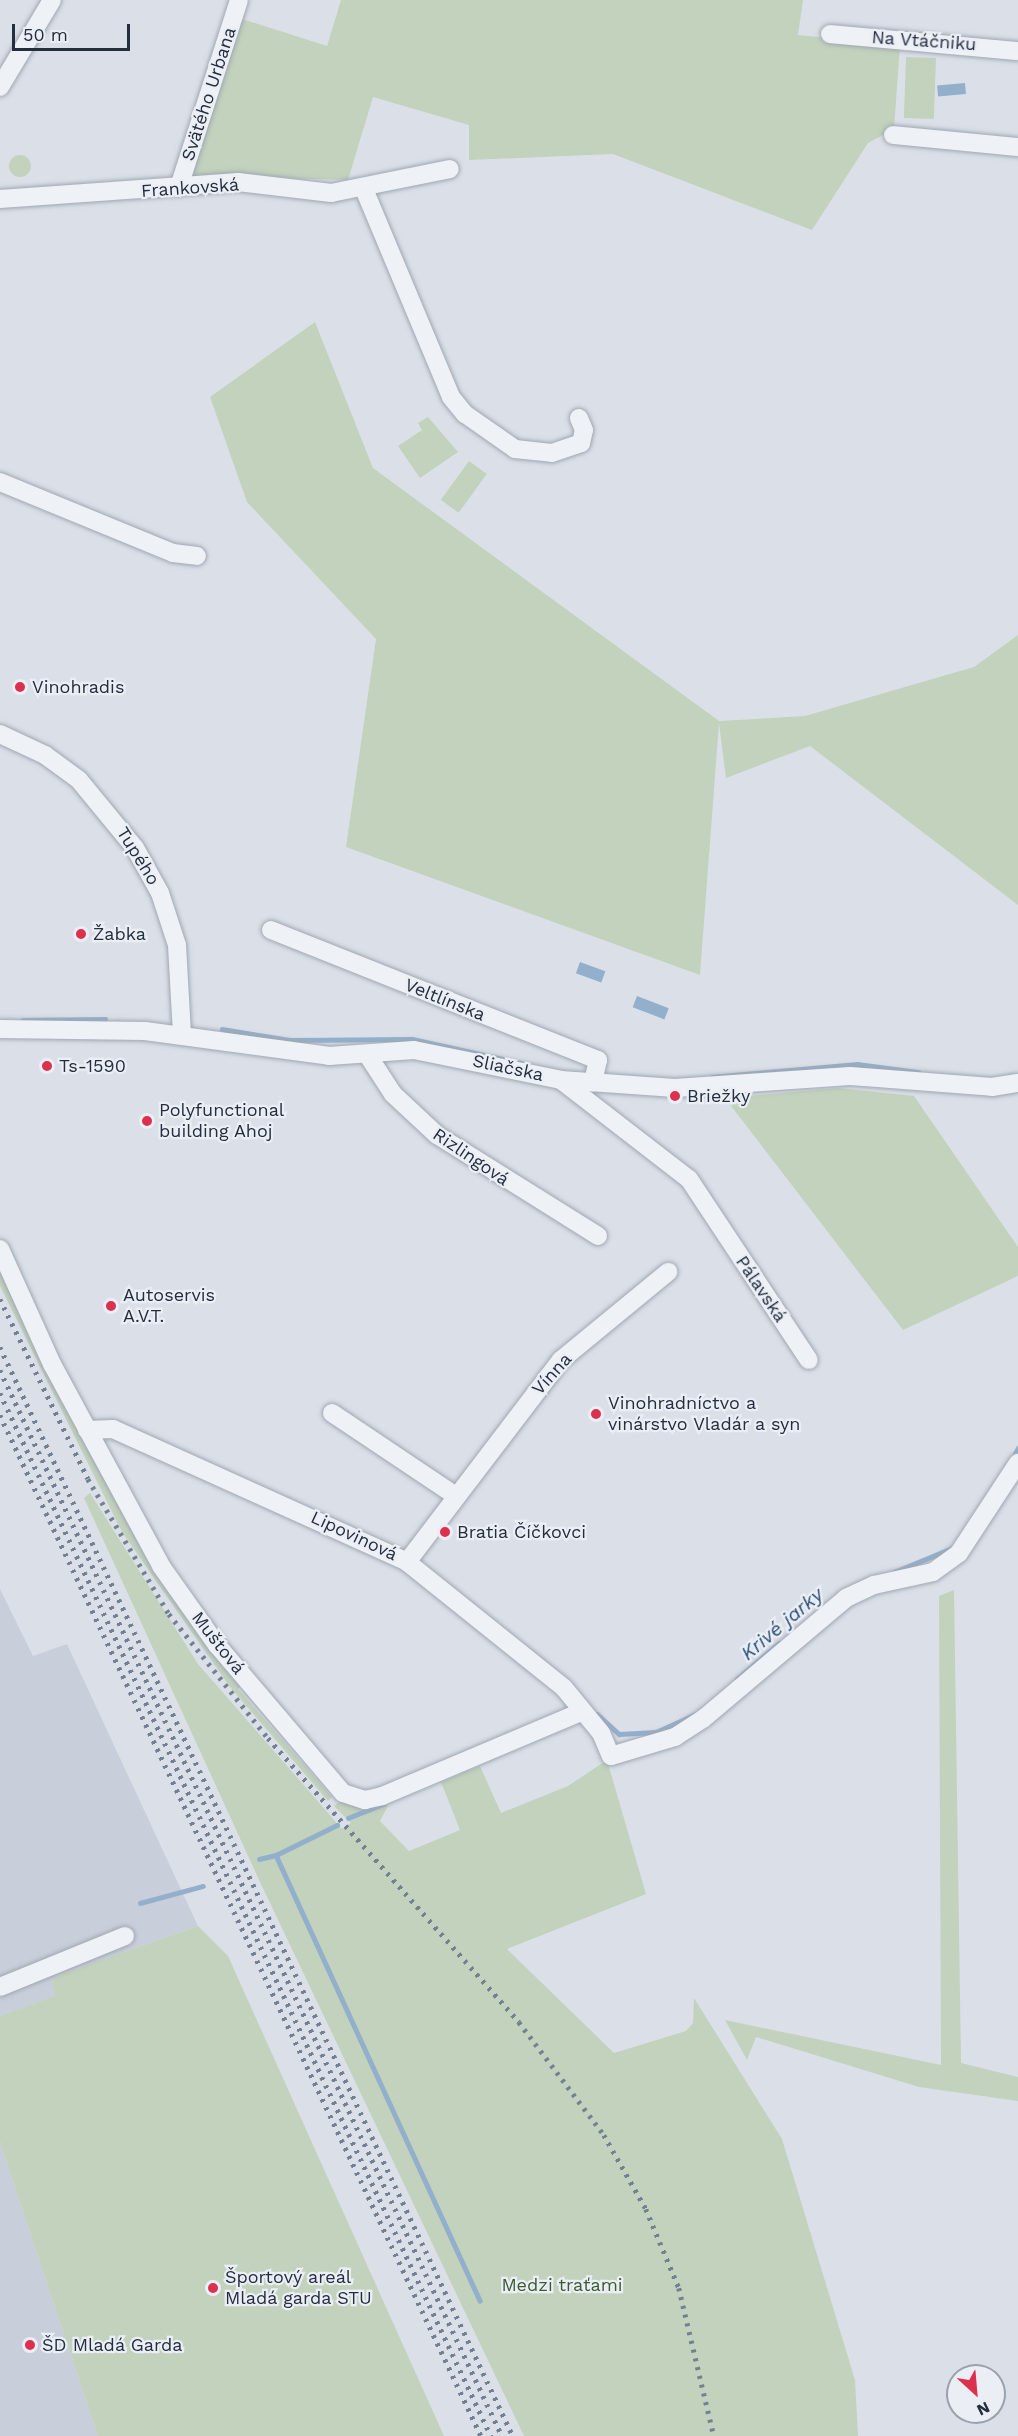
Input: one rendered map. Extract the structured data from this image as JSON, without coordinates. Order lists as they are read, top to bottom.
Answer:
{
  "streets": {
    "street": [
      "Na Vtáčniku",
      "Svätého Urbana",
      "Frankovská",
      "Tupého",
      "Veltlínska",
      "Sliačska",
      "Rizlingová",
      "Pálavská",
      "Vínna",
      "Lipovinová",
      "Muštová"
    ]
  },
  "crossings": [
    ["Svätého Urbana", "Frankovská"],
    ["Tupého", "Sliačska"],
    ["Veltlínska", "Sliačska"],
    ["Sliačska", "Rizlingová"],
    ["Sliačska", "Pálavská"],
    ["Vínna", "Lipovinová"],
    ["Lipovinová", "Muštová"]
  ],
  "water": ["Krivé jarky"],
  "parks": ["Medzi traťami"],
  "places": [
    "Vinohradis",
    "Žabka",
    "Ts-1590",
    "Briežky",
    "Polyfunctional building Ahoj",
    "Autoservis A.V.T.",
    "Vinohradníctvo a vinárstvo Vladár a syn",
    "Bratia Číčkovci",
    "Športový areál Mladá garda STU",
    "ŠD Mladá Garda"
  ],
  "scale_bar": "50 m",
  "north": "bottom right"
}
